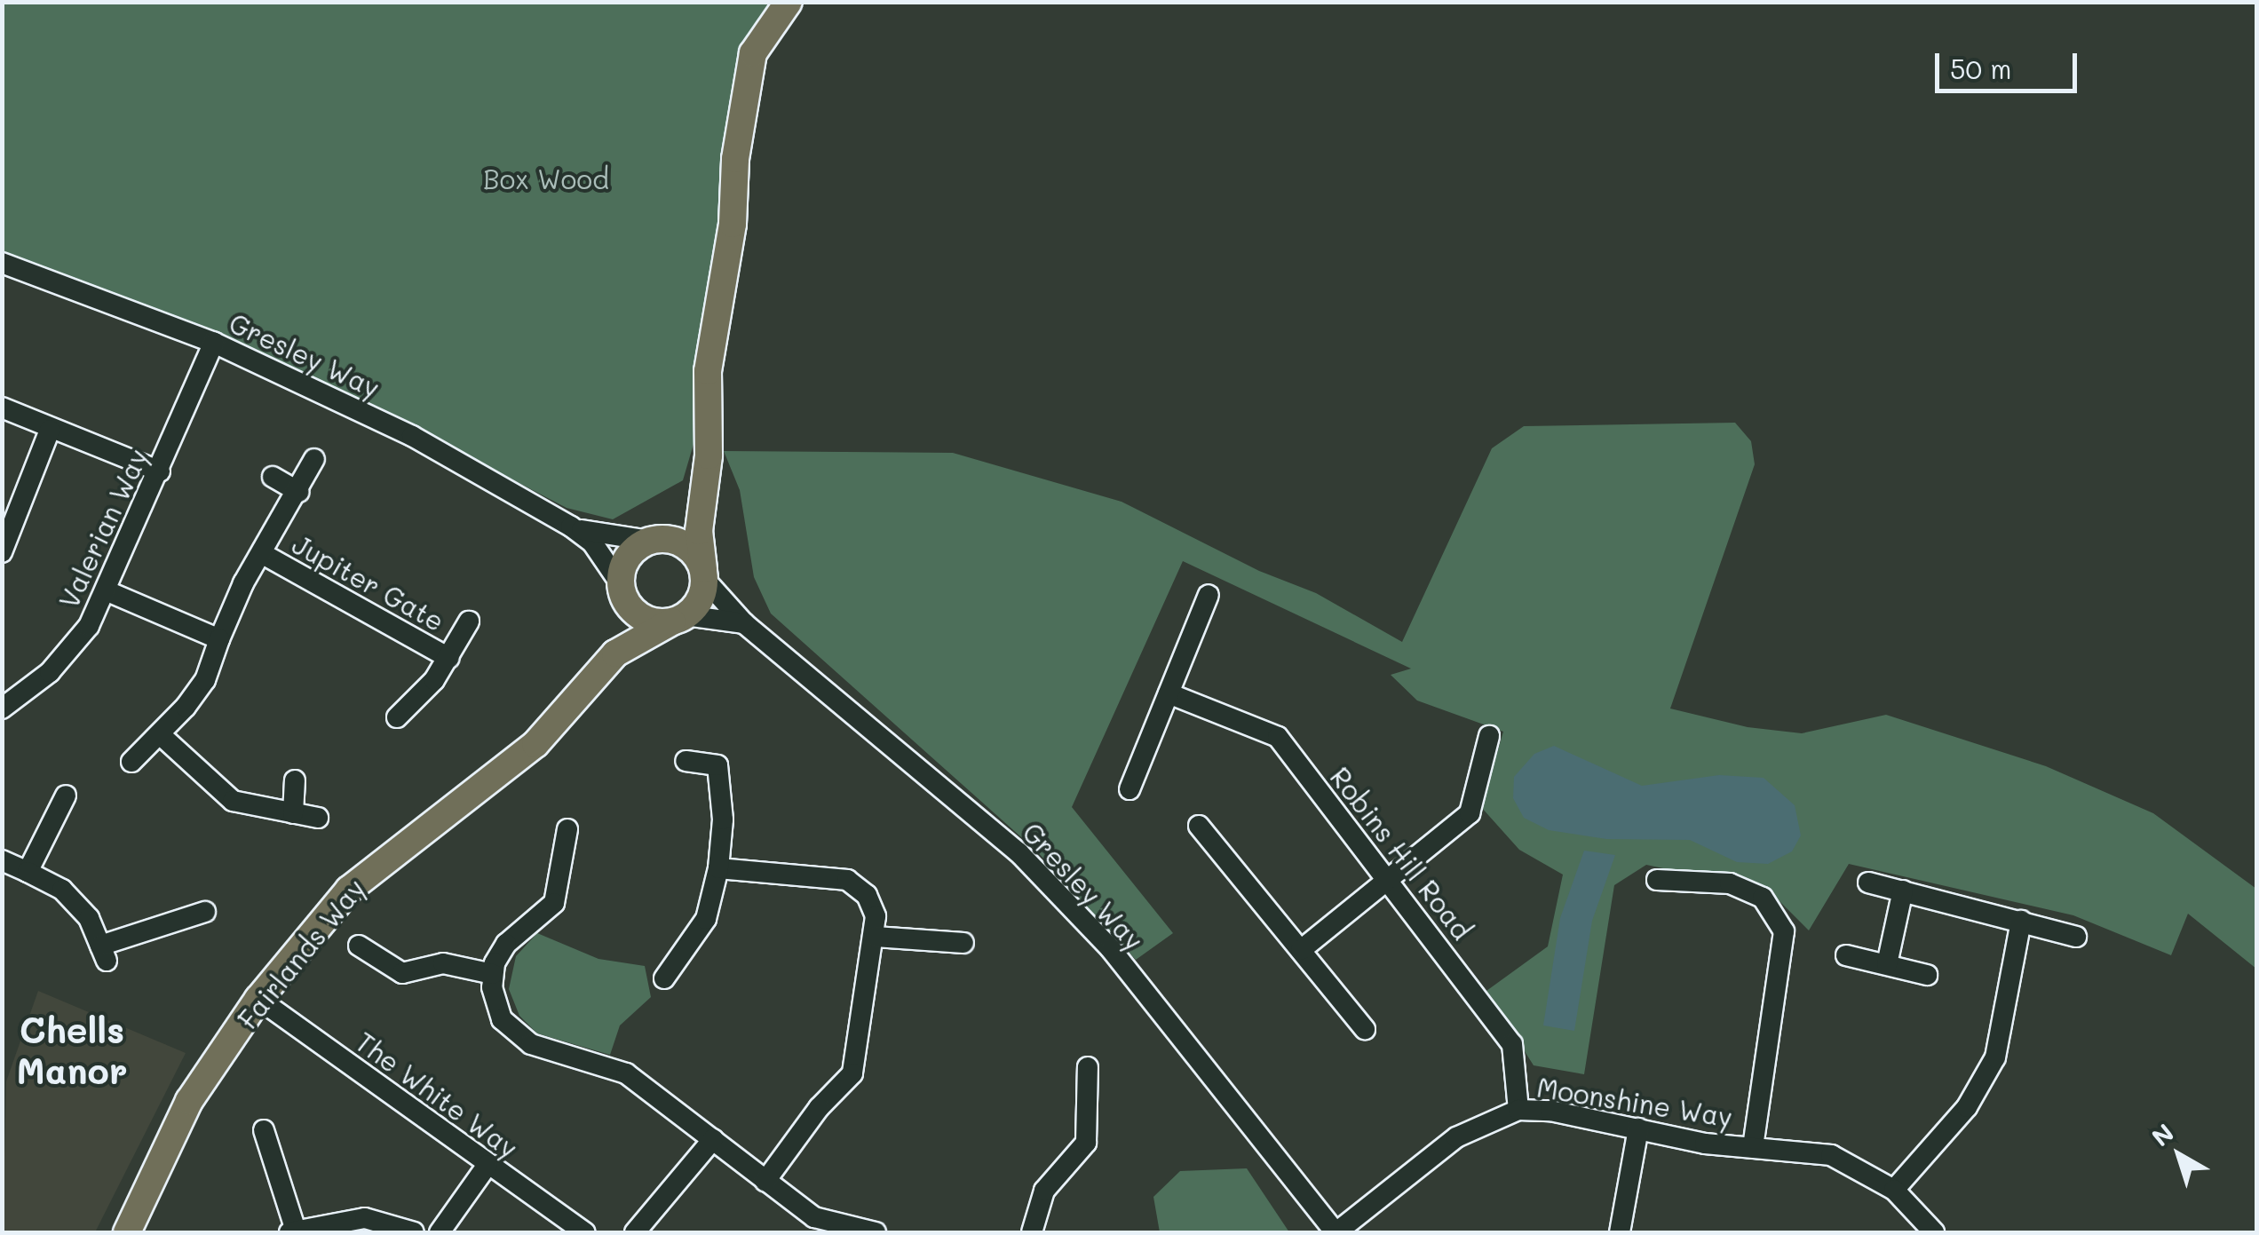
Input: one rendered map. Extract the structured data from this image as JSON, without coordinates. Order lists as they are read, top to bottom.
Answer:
{
  "streets": {
    "main road": ["Fairlands Way"],
    "street": [
      "Gresley Way",
      "Valerian Way",
      "Jupiter Gate",
      "Robins Hill Road",
      "The White Way",
      "Moonshine Way"
    ]
  },
  "crossings": [
    ["Gresley Way", "Valerian Way"],
    ["Gresley Way", "Fairlands Way"],
    ["Gresley Way", "Moonshine Way"],
    ["Robins Hill Road", "Moonshine Way"],
    ["Fairlands Way", "The White Way"]
  ],
  "districts": ["Chells Manor"],
  "parks": ["Box Wood"],
  "scale_bar": "50 m",
  "north": "top left"
}
